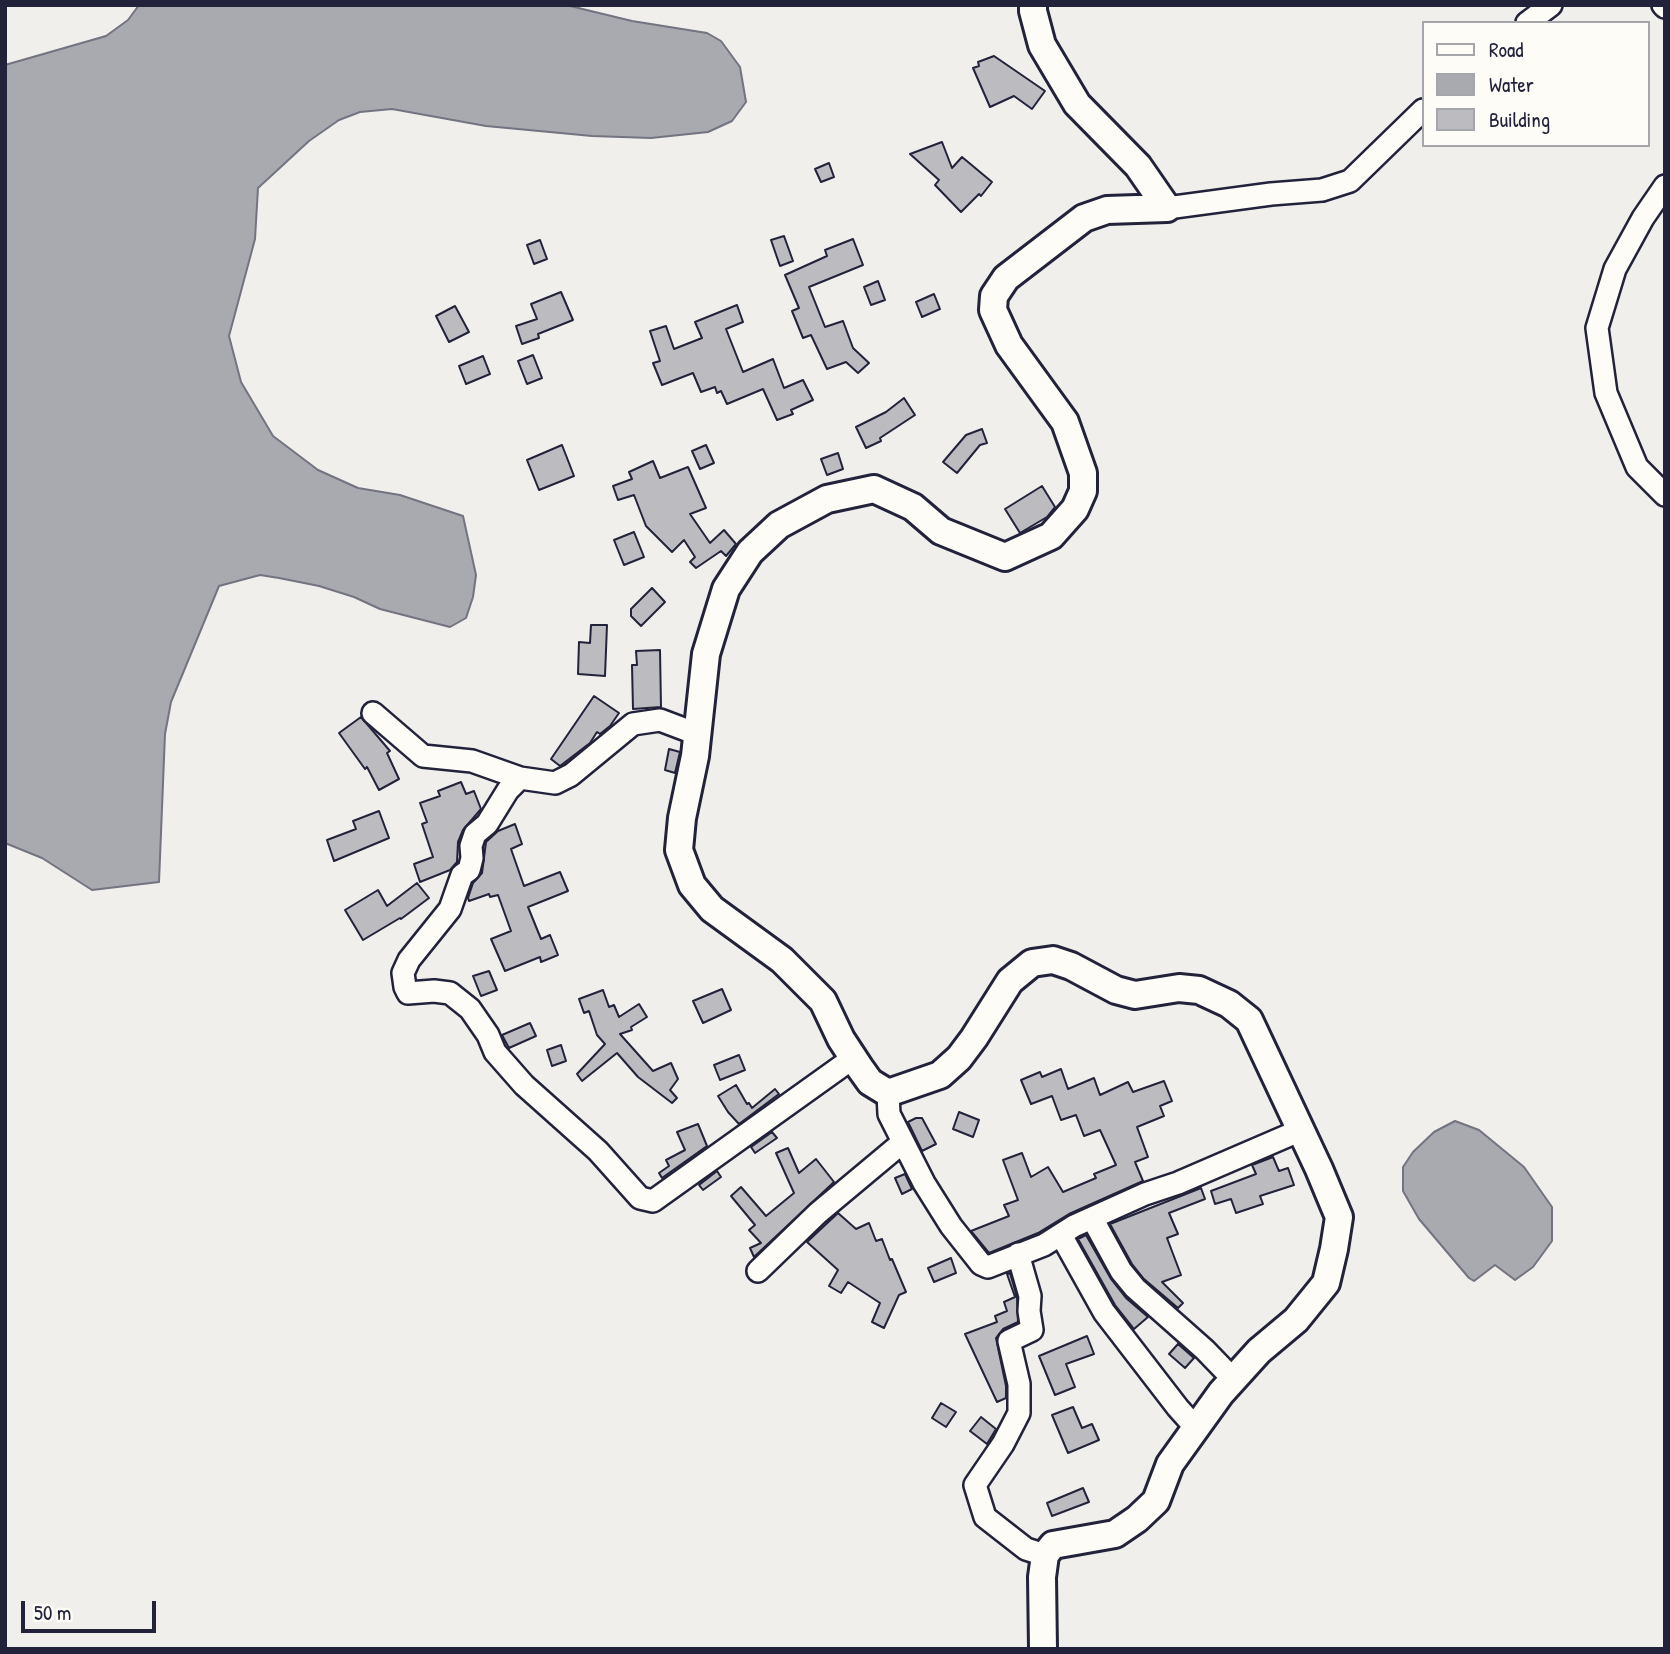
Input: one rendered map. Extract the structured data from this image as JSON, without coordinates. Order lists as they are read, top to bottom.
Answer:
{
  "legend": ["Road", "Water", "Building"],
  "scale_bar": "50 m"
}
